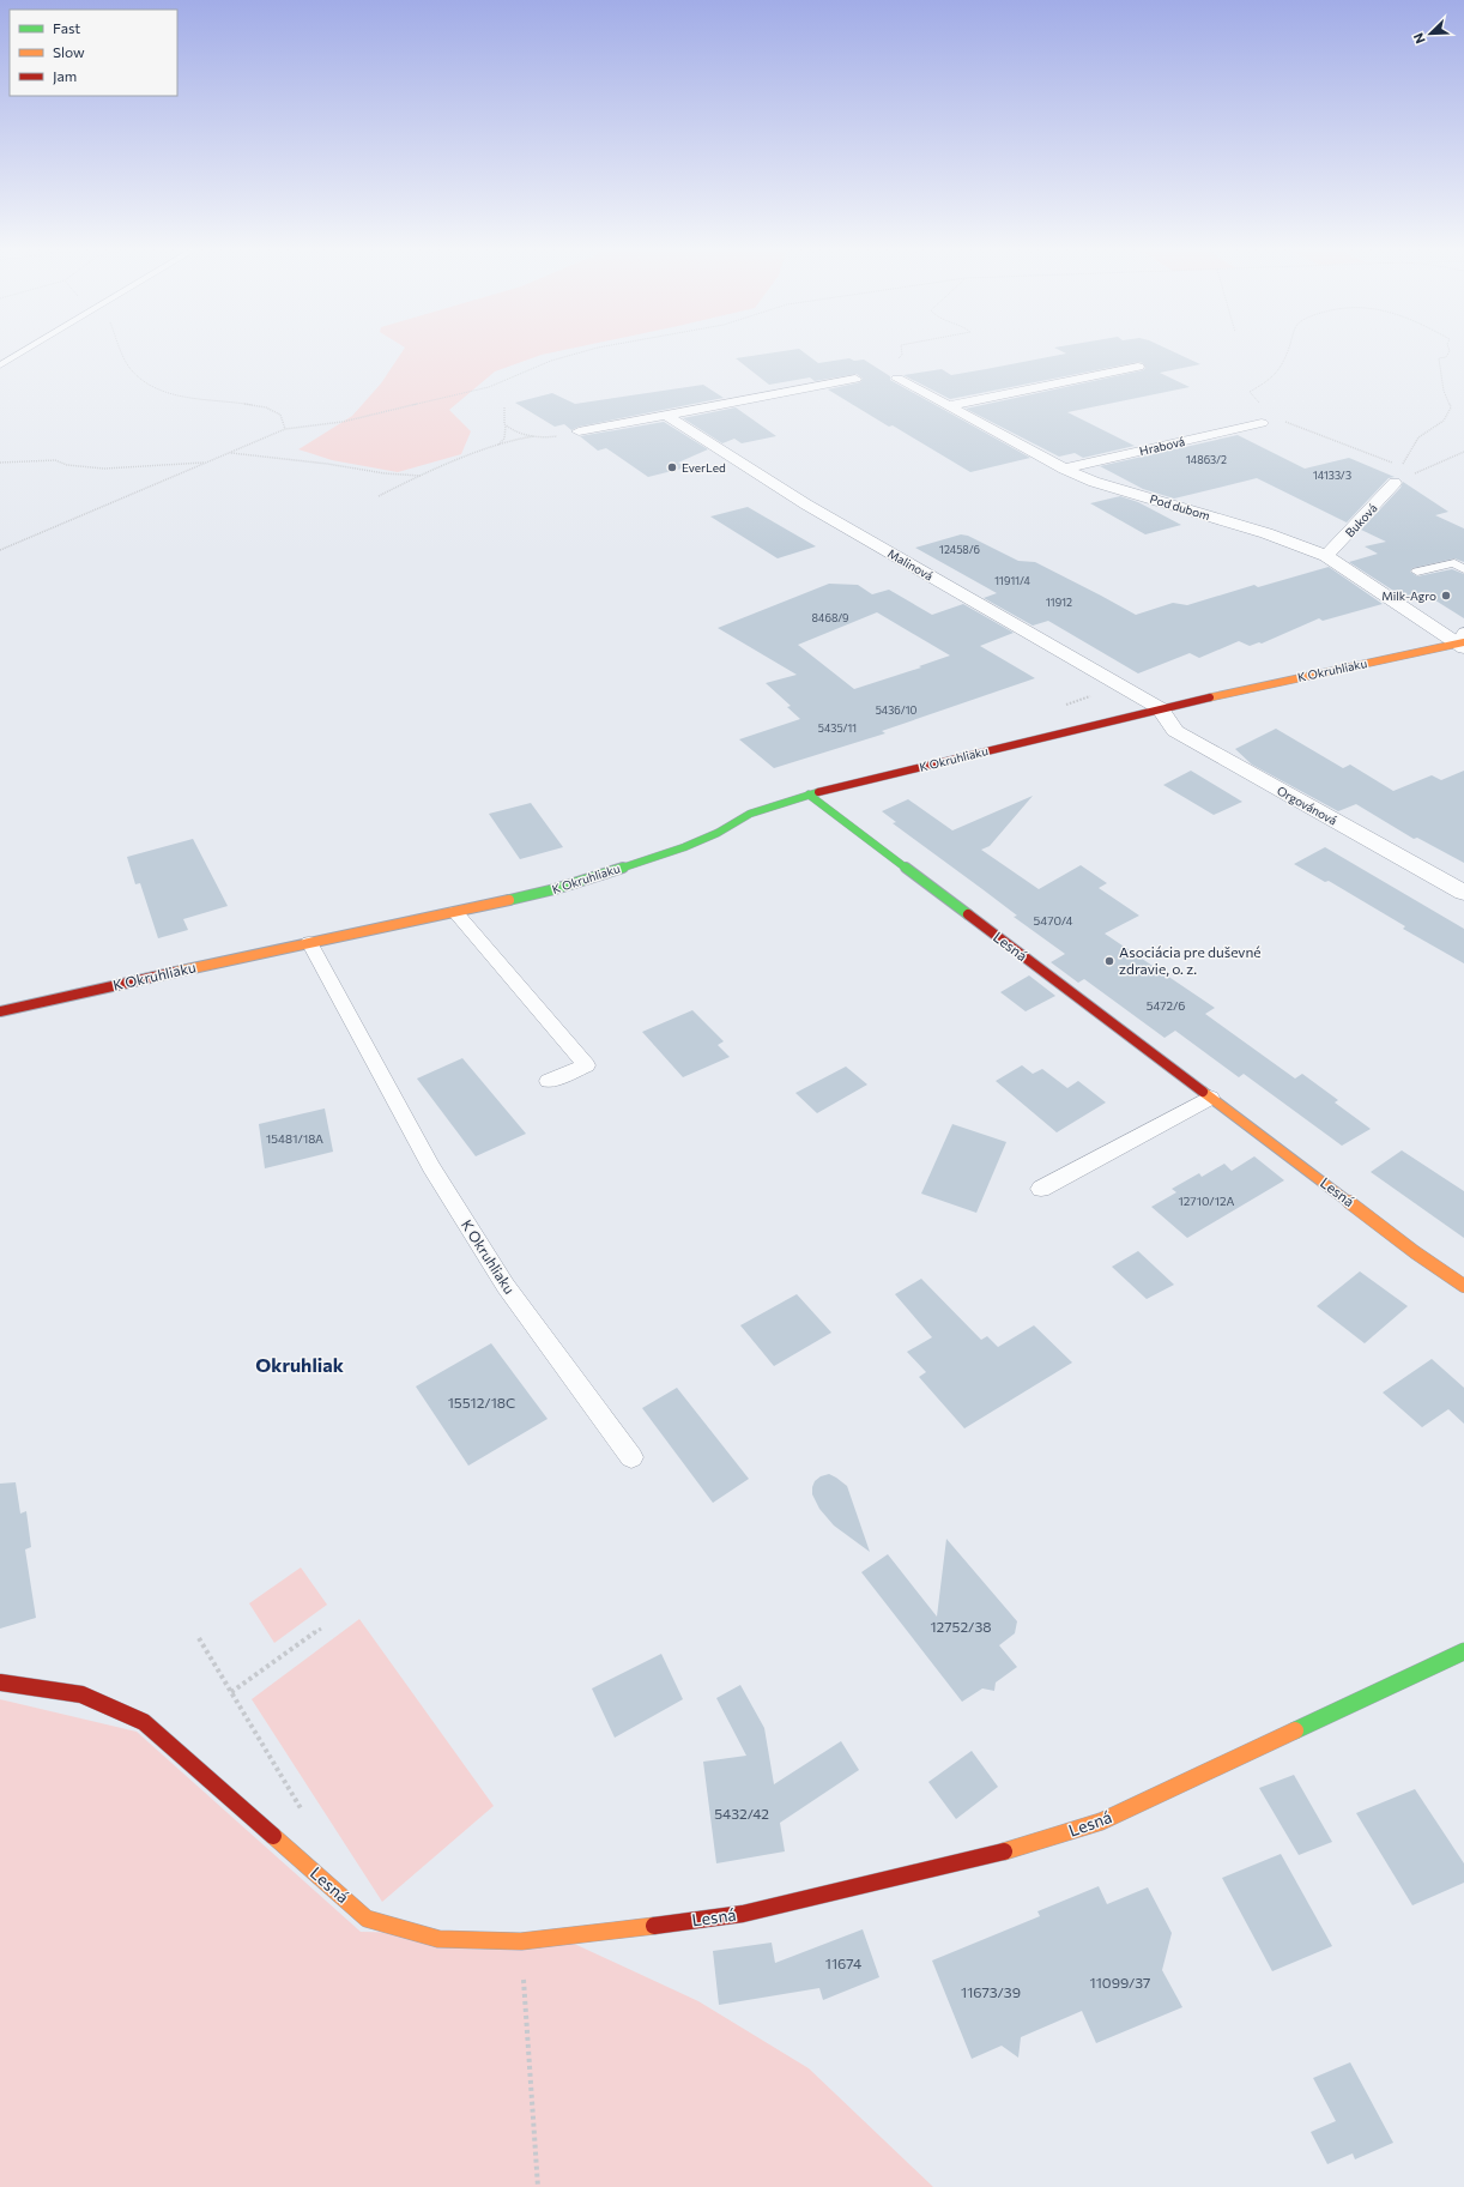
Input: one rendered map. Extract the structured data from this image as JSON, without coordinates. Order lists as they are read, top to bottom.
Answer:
{
  "streets": {
    "street": [
      "Hrabová",
      "Pod dubom",
      "Buková",
      "Malinová",
      "K Okruhliaku",
      "Orgovánová",
      "Lesná"
    ]
  },
  "crossings": [
    ["Hrabová", "Pod dubom"],
    ["Pod dubom", "Buková"],
    ["Pod dubom", "K Okruhliaku"],
    ["Malinová", "K Okruhliaku"],
    ["Malinová", "Orgovánová"],
    ["K Okruhliaku", "Orgovánová"],
    ["K Okruhliaku", "Lesná"]
  ],
  "districts": ["Okruhliak"],
  "places": ["EverLed", "Milk-Agro", "Asociácia pre duševné zdravie, o. z."],
  "house_numbers": [
    "14863/2",
    "14133/3",
    "12458/6",
    "11911/4",
    "11912",
    "8468/9",
    "5436/10",
    "5435/11",
    "5470/4",
    "5472/6",
    "15481/18A",
    "12710/12A",
    "15512/18C",
    "12752/38",
    "5432/42",
    "11674",
    "11099/37",
    "11673/39"
  ],
  "legend": ["Fast", "Slow", "Jam"],
  "north": "bottom left"
}
